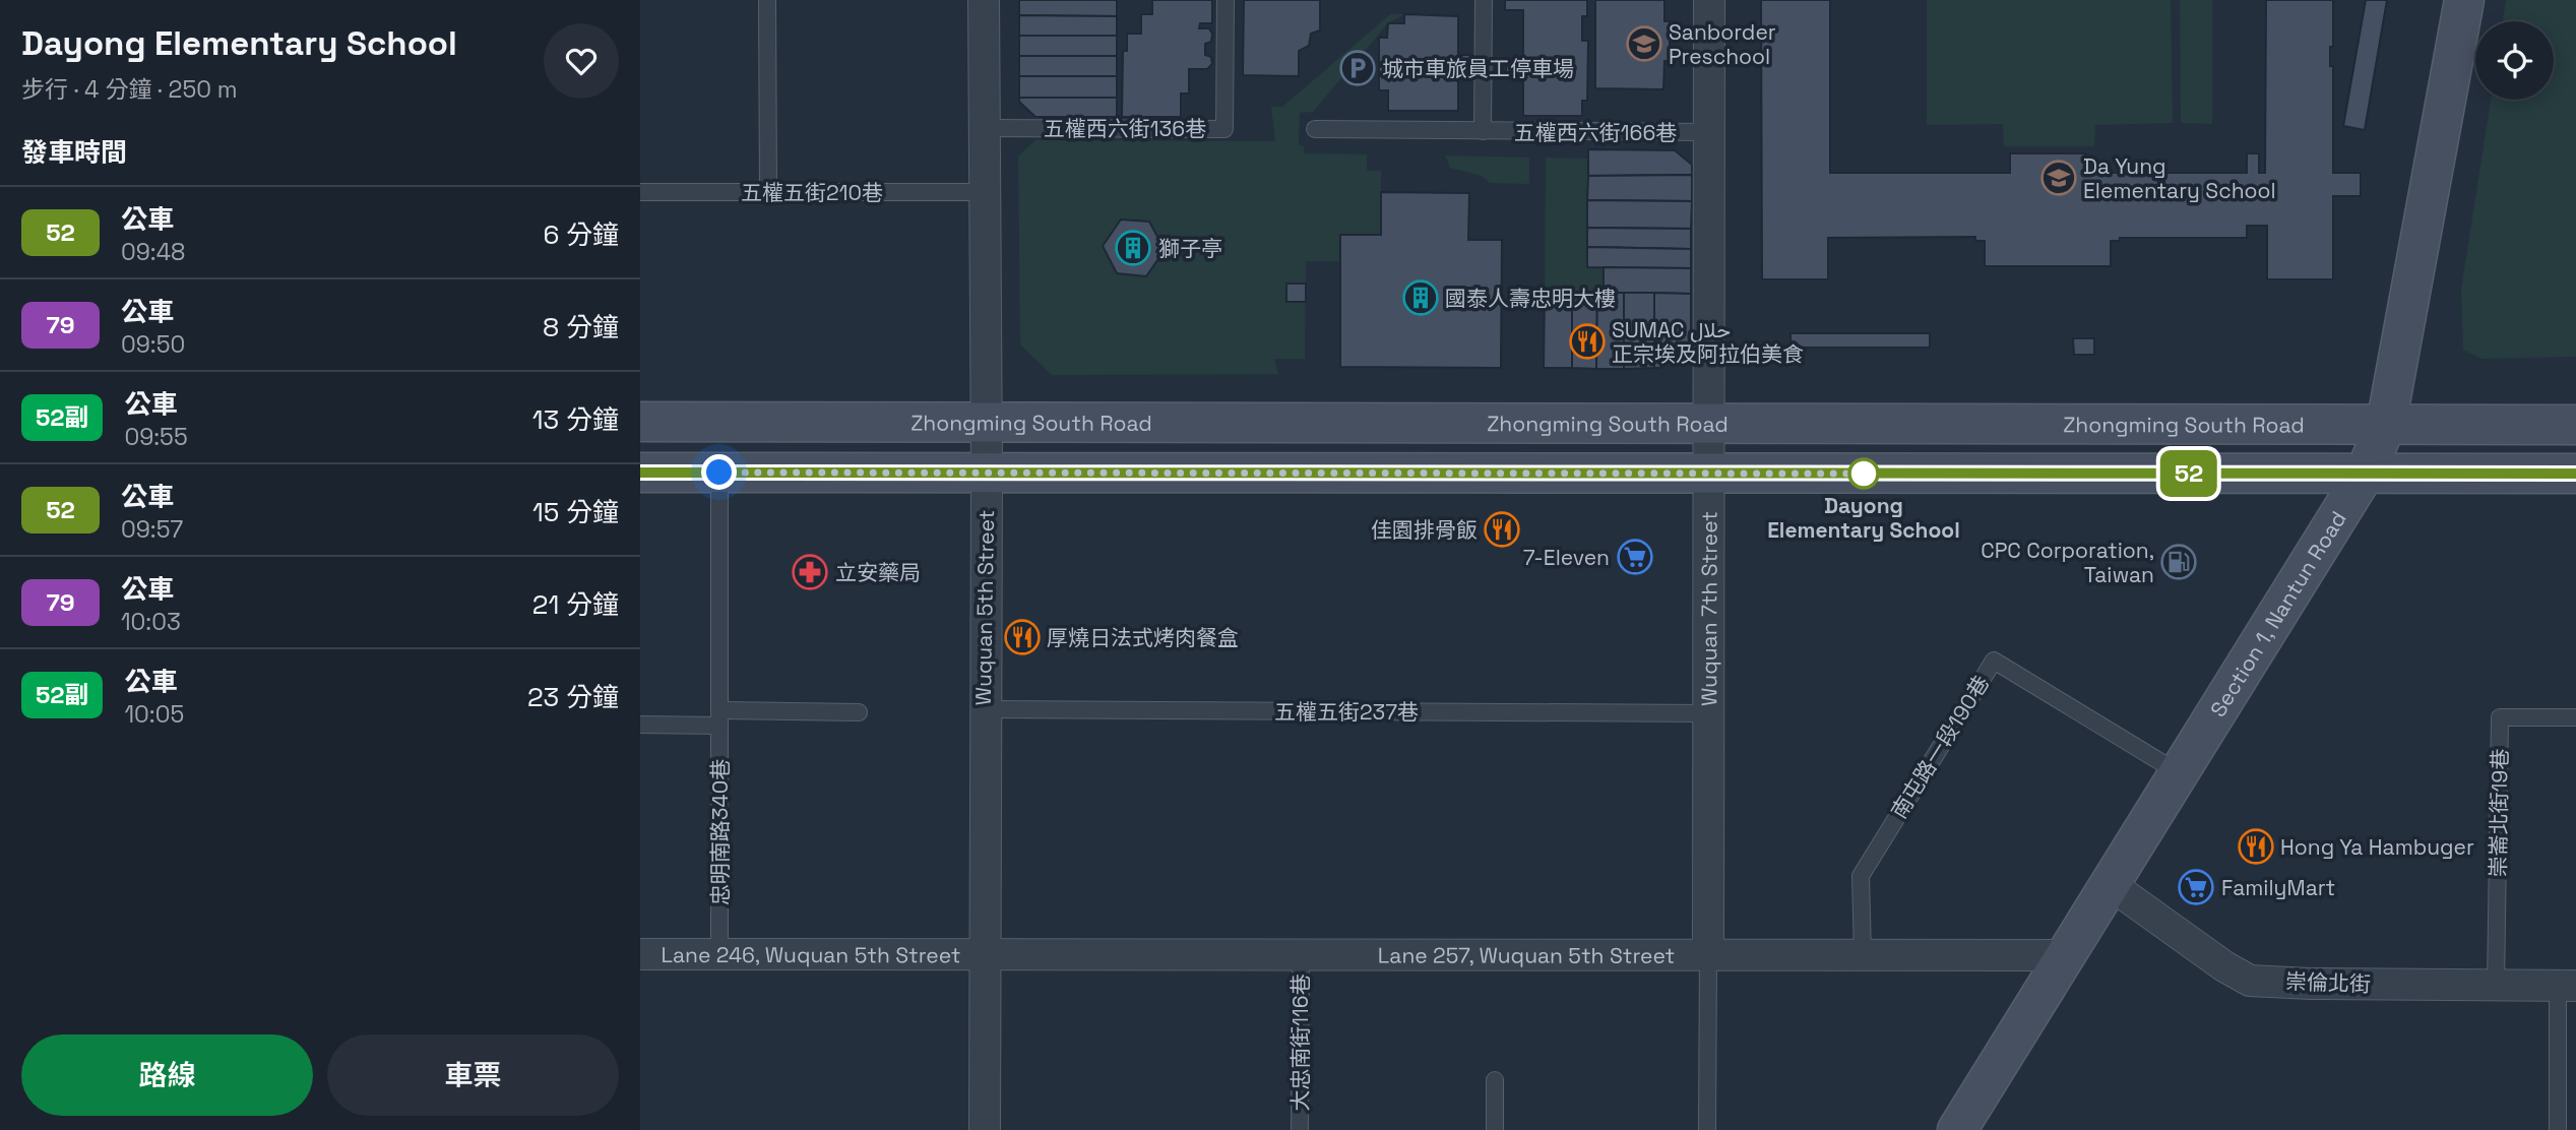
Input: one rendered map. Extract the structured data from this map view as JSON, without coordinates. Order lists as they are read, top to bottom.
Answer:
{
  "streets": {
    "main road": ["Zhongming South Road", "Section 1, Nantun Road"],
    "street": [
      "Wuquan 5th Street",
      "Wuquan 7th Street",
      "Lane 246, Wuquan 5th Street",
      "Lane 257, Wuquan 5th Street",
      "崇倫北街"
    ],
    "lane": [
      "五權西六街136巷",
      "五權西六街166巷",
      "五權五街210巷",
      "五權五街237巷",
      "南屯路一段190巷",
      "崇崙北街19巷",
      "忠明南路340巷",
      "大忠南街116巷"
    ]
  },
  "crossings": [
    ["五權西六街136巷", "Wuquan 5th Street"],
    ["五權西六街166巷", "Wuquan 7th Street"],
    ["五權五街210巷", "Wuquan 5th Street"],
    ["Zhongming South Road", "Wuquan 5th Street"],
    ["Zhongming South Road", "Wuquan 7th Street"],
    ["Zhongming South Road", "Section 1, Nantun Road"],
    ["Wuquan 5th Street", "五權五街237巷"],
    ["Wuquan 5th Street", "Lane 246, Wuquan 5th Street"],
    ["Wuquan 5th Street", "Lane 257, Wuquan 5th Street"],
    ["Wuquan 7th Street", "五權五街237巷"],
    ["Wuquan 7th Street", "Lane 257, Wuquan 5th Street"],
    ["Section 1, Nantun Road", "南屯路一段190巷"],
    ["Section 1, Nantun Road", "Lane 257, Wuquan 5th Street"],
    ["Section 1, Nantun Road", "崇倫北街"],
    ["南屯路一段190巷", "Lane 257, Wuquan 5th Street"],
    ["崇崙北街19巷", "崇倫北街"],
    ["忠明南路340巷", "Lane 246, Wuquan 5th Street"],
    ["Lane 246, Wuquan 5th Street", "Lane 257, Wuquan 5th Street"],
    ["Lane 257, Wuquan 5th Street", "大忠南街116巷"]
  ],
  "places": {
    "school or university": ["Sanborder Preschool", "Da Yung Elementary School"],
    "parking": ["城市車旅員工停車場"],
    "building": ["獅子亭", "國泰人壽忠明大樓"],
    "restaurant": [
      "SUMAC حلال 正宗埃及阿拉伯美食",
      "佳園排骨飯",
      "厚燒日法式烤肉餐盒",
      "Hong Ya Hambuger"
    ],
    "other": ["Dayong Elementary School"],
    "supermarket": ["7-Eleven", "FamilyMart"],
    "fuel station": ["CPC Corporation, Taiwan"],
    "pharmacy": ["立安藥局"]
  },
  "lines": ["bus line 52"],
  "page": {
    "heading": [
      ["Dayong Elementary School", "步行 · 4 分鐘 · 250 m"],
      "發車時間"
    ],
    "on_map": "52",
    "list": [
      {
        "mark": "52",
        "name": "公車",
        "note": "09:48",
        "value": "6 分鐘"
      },
      {
        "mark": "79",
        "name": "公車",
        "note": "09:50",
        "value": "8 分鐘"
      },
      {
        "mark": "52副",
        "name": "公車",
        "note": "09:55",
        "value": "13 分鐘"
      },
      {
        "mark": "52",
        "name": "公車",
        "note": "09:57",
        "value": "15 分鐘"
      },
      {
        "mark": "79",
        "name": "公車",
        "note": "10:03",
        "value": "21 分鐘"
      },
      {
        "mark": "52副",
        "name": "公車",
        "note": "10:05",
        "value": "23 分鐘"
      }
    ],
    "buttons": ["路線", "車票"]
  }
}
